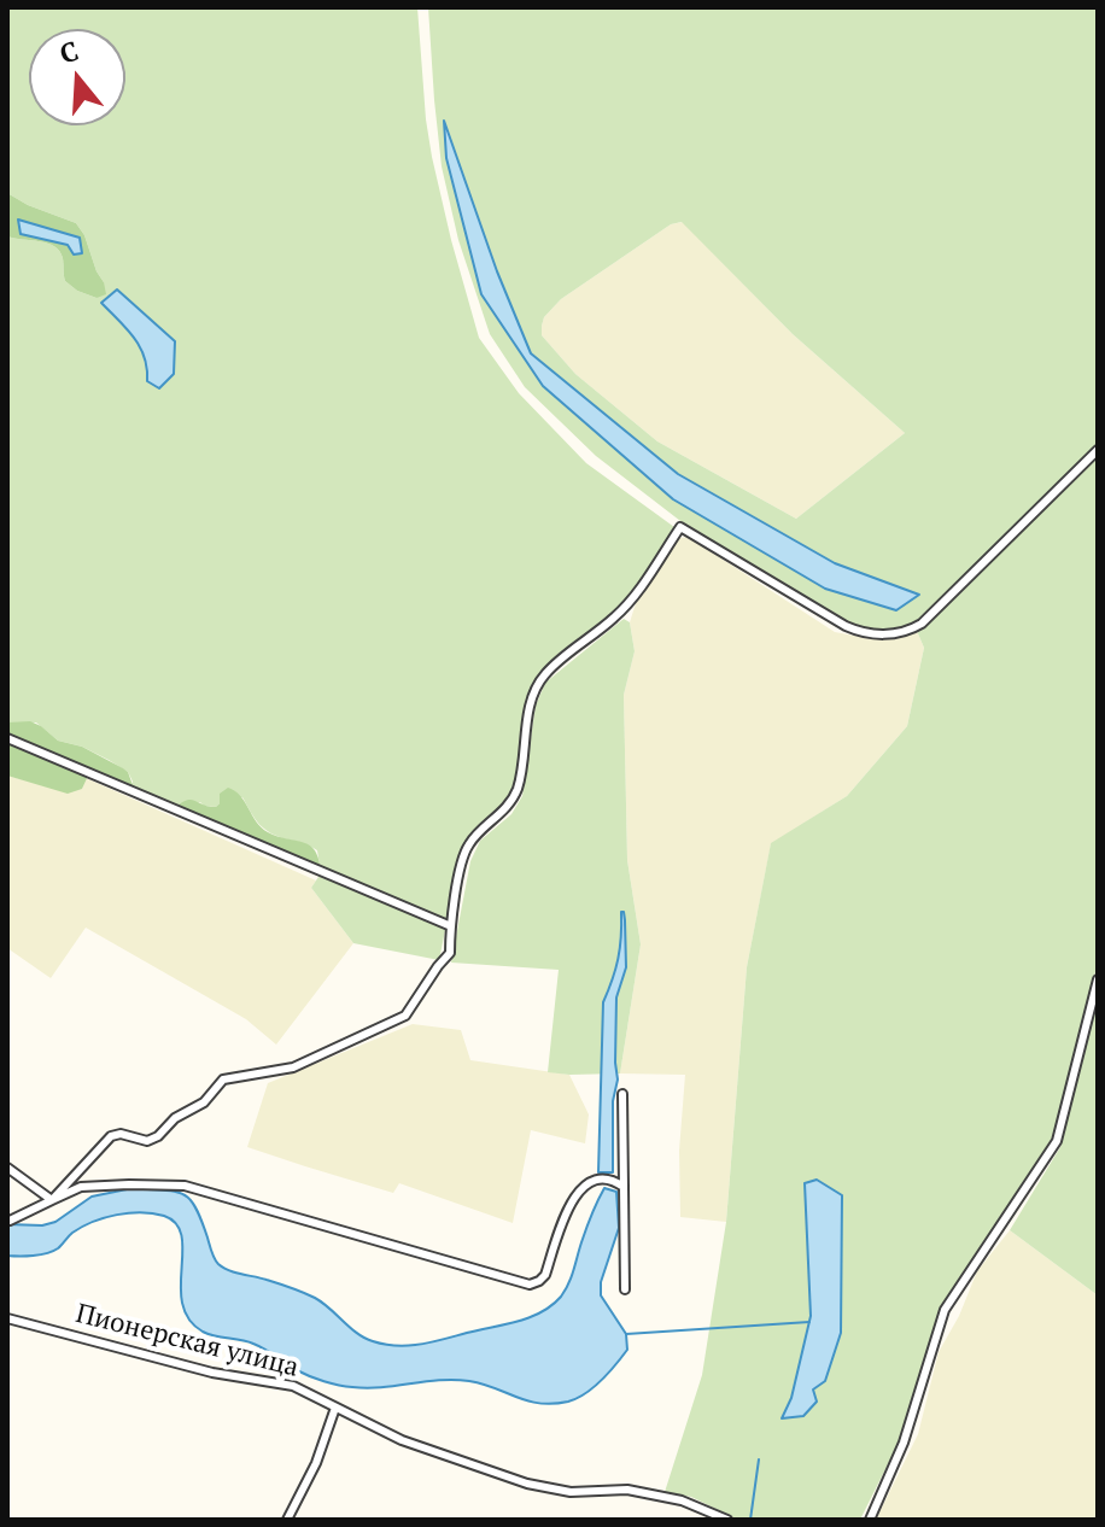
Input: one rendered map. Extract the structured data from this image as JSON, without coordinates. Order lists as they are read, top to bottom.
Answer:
{
  "streets": {
    "street": ["Пионерская улица"]
  },
  "north": "top"
}
